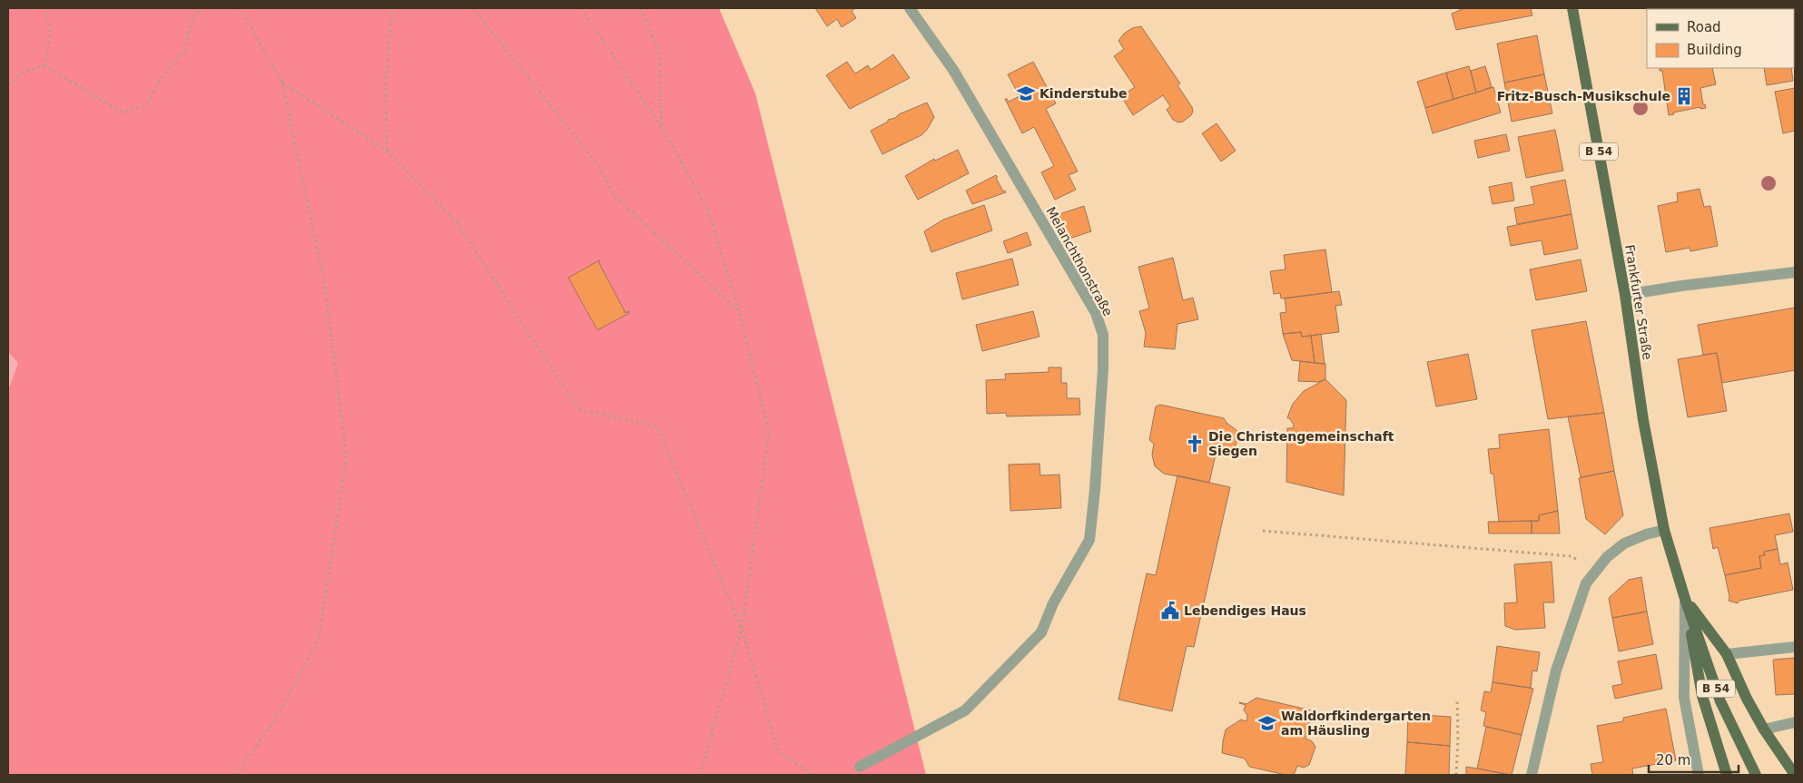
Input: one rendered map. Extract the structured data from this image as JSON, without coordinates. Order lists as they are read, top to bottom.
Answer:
{
  "streets": {
    "main road": ["B 54", "Frankfurter Straße"],
    "street": ["Melanchthonstraße"]
  },
  "places": {
    "school or university": ["Kinderstube", "Waldorfkindergarten am Häusling"],
    "building": ["Fritz-Busch-Musikschule"],
    "church": ["Die Christengemeinschaft Siegen"],
    "public building": ["Lebendiges Haus"]
  },
  "legend": ["Road", "Building"],
  "scale_bar": "20 m"
}
